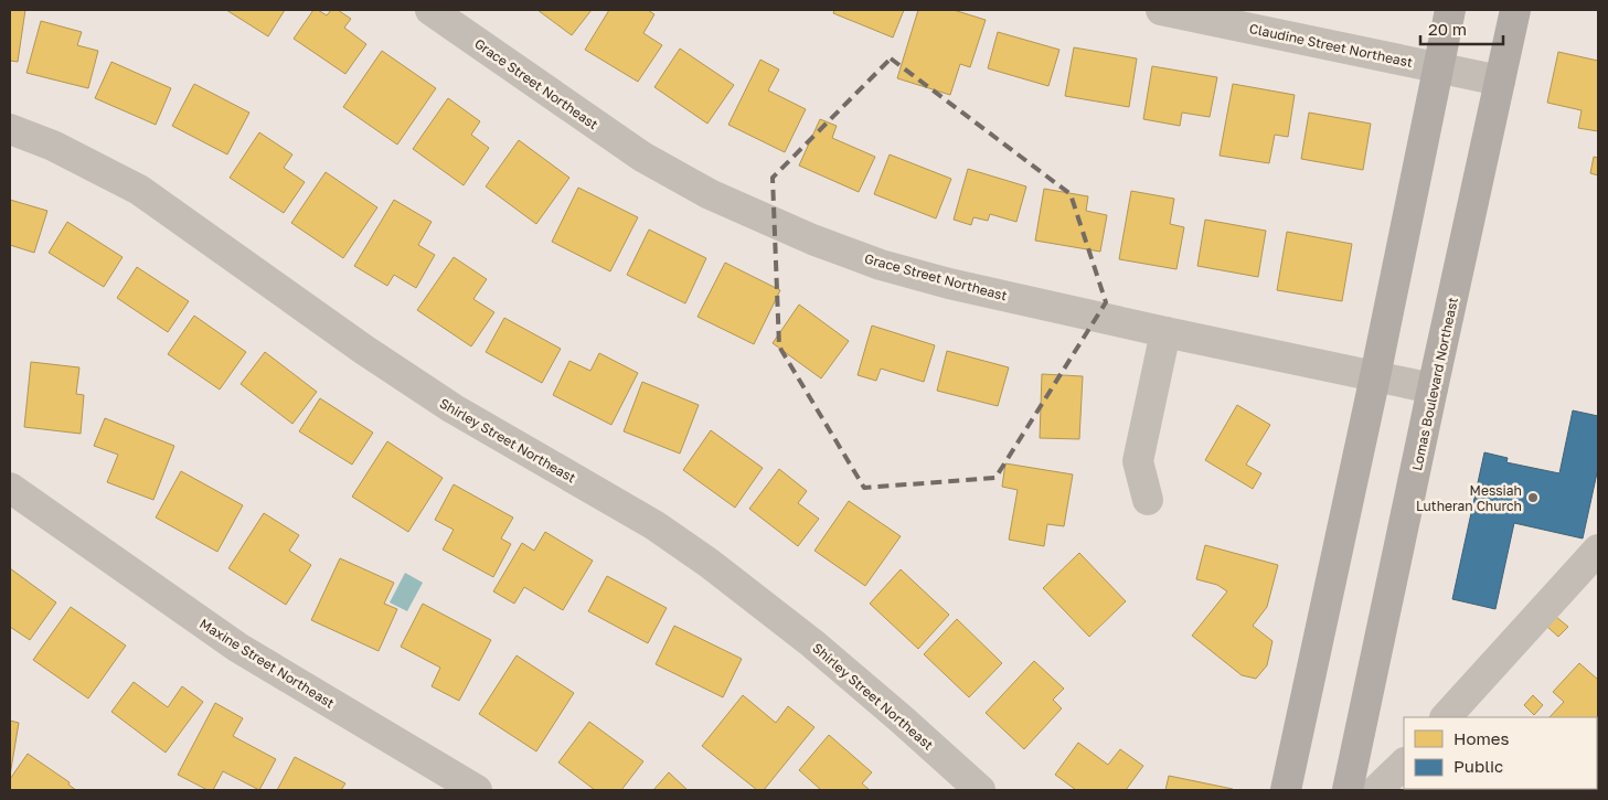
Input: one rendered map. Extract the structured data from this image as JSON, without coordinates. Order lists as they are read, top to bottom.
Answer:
{
  "streets": {
    "main road": ["Lomas Boulevard Northeast"],
    "street": [
      "Claudine Street Northeast",
      "Grace Street Northeast",
      "Shirley Street Northeast",
      "Maxine Street Northeast"
    ]
  },
  "crossings": [
    ["Claudine Street Northeast", "Lomas Boulevard Northeast"],
    ["Grace Street Northeast", "Lomas Boulevard Northeast"]
  ],
  "places": ["Messiah Lutheran Church"],
  "legend": ["Homes", "Public"],
  "scale_bar": "20 m"
}
